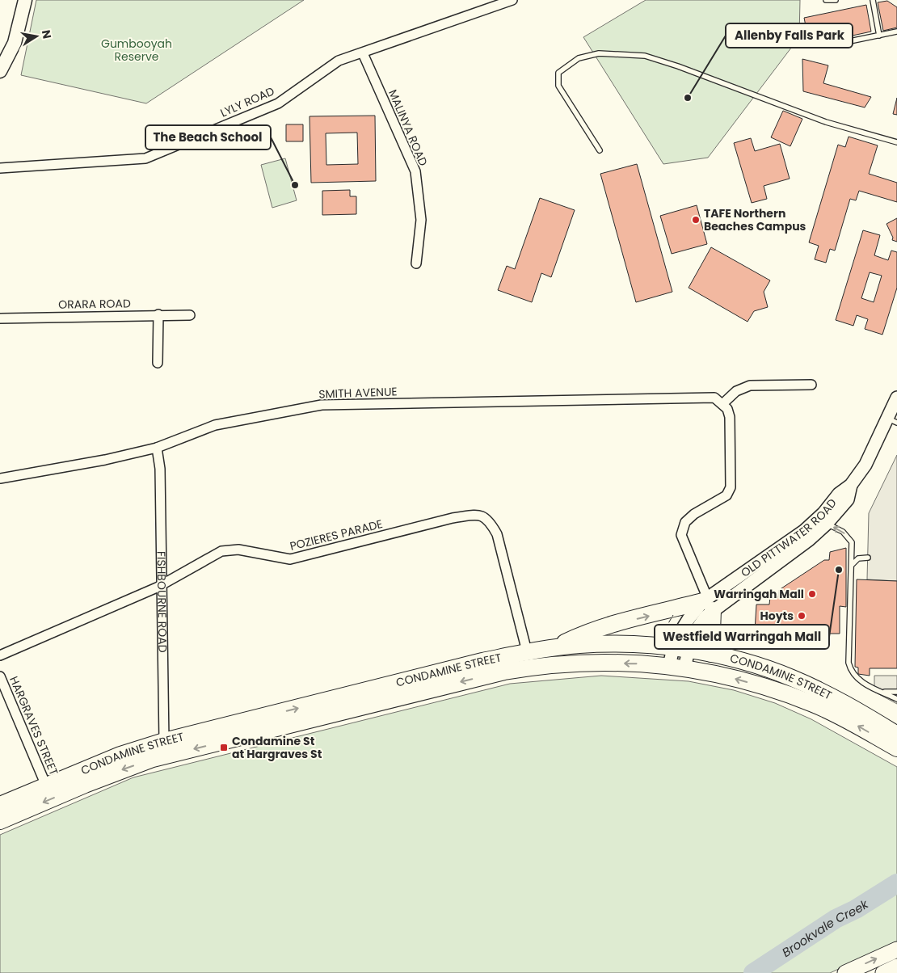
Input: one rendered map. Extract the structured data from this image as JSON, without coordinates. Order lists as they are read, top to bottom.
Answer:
{
  "streets": {
    "highway": ["CONDAMINE STREET"],
    "street": [
      "LYLY ROAD",
      "MALINYA ROAD",
      "ORARA ROAD",
      "SMITH AVENUE",
      "POZIERES PARADE",
      "OLD PITTWATER ROAD",
      "FISHBOURNE ROAD",
      "HARGRAVES STREET"
    ]
  },
  "crossings": [
    ["LYLY ROAD", "MALINYA ROAD"],
    ["SMITH AVENUE", "FISHBOURNE ROAD"],
    ["POZIERES PARADE", "FISHBOURNE ROAD"],
    ["POZIERES PARADE", "CONDAMINE STREET"],
    ["OLD PITTWATER ROAD", "CONDAMINE STREET"],
    ["FISHBOURNE ROAD", "CONDAMINE STREET"],
    ["CONDAMINE STREET", "HARGRAVES STREET"]
  ],
  "water": ["Brookvale Creek"],
  "parks": ["Gumbooyah Reserve"],
  "places": {
    "other": [
      "Allenby Falls Park",
      "The Beach School",
      "TAFE Northern Beaches Campus",
      "Westfield Warringah Mall",
      "Warringah Mall",
      "Hoyts"
    ],
    "transit": ["Condamine St at Hargraves St"]
  },
  "north": "right"
}
